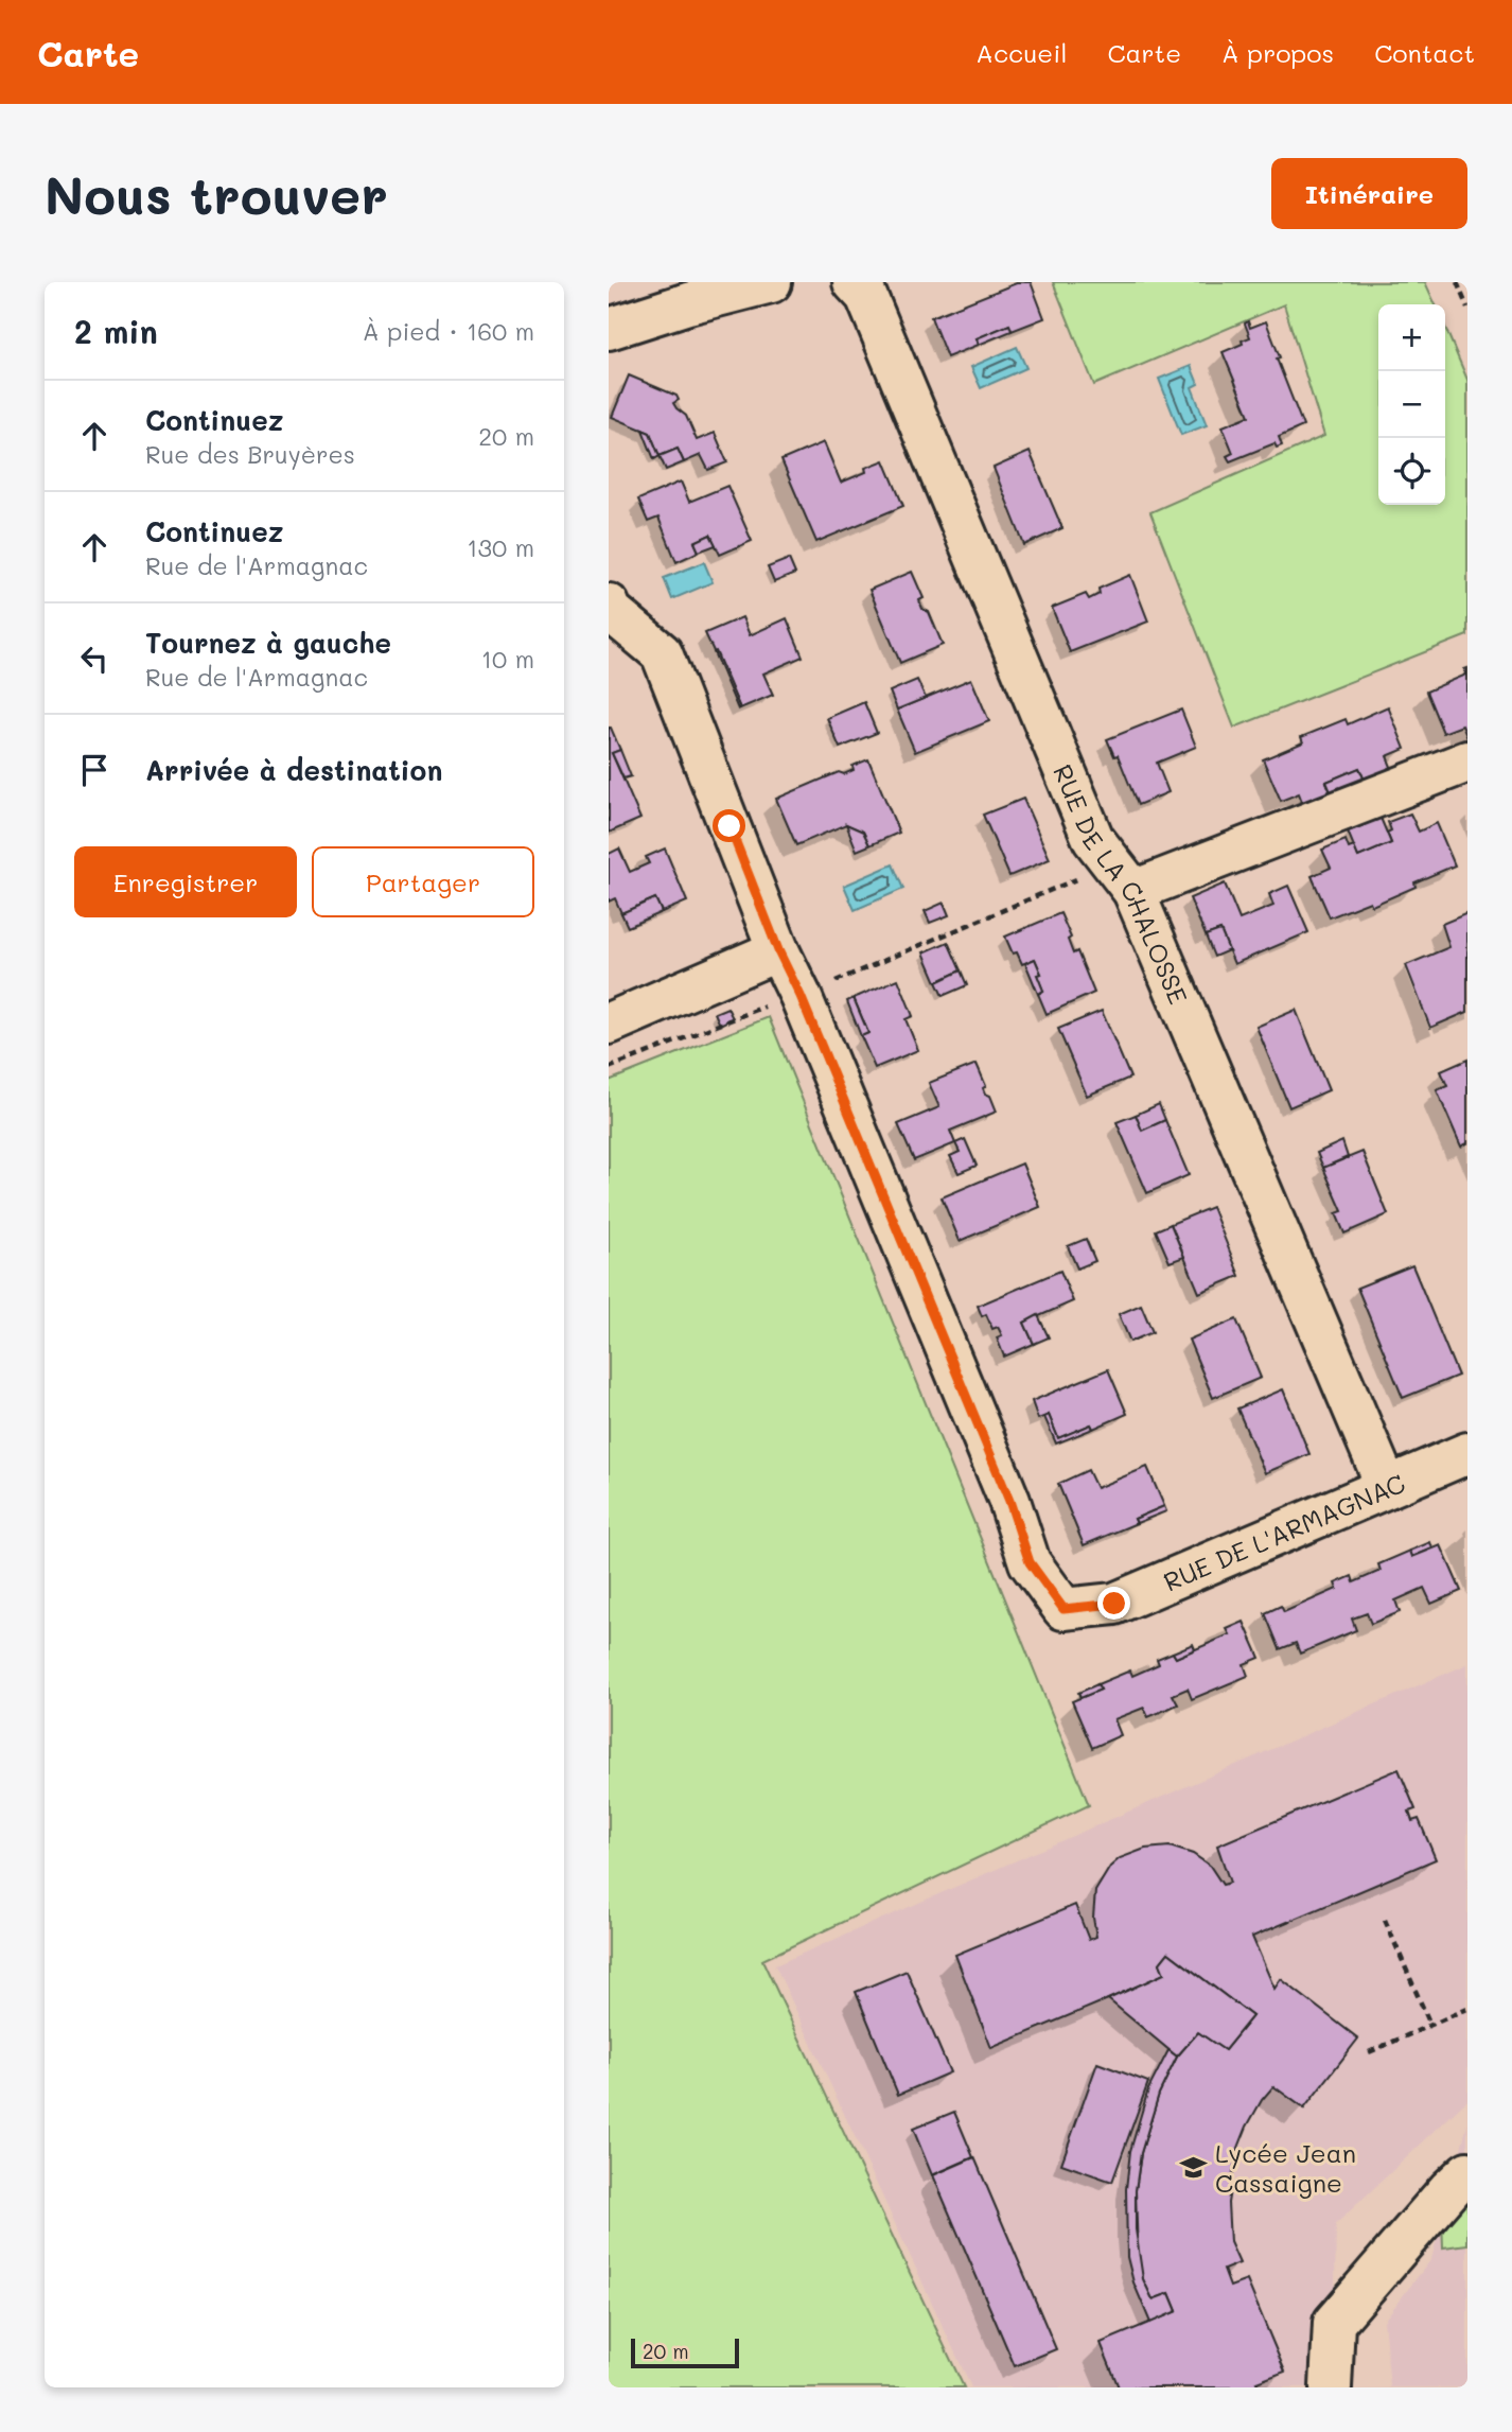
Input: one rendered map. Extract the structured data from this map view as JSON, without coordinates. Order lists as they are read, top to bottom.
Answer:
{
  "streets": {
    "street": ["RUE DE LA CHALOSSE", "RUE DE L'ARMAGNAC"]
  },
  "crossings": [
    ["RUE DE LA CHALOSSE", "RUE DE L'ARMAGNAC"]
  ],
  "places": {
    "school or university": ["Lycée Jean Cassaigne"]
  },
  "scale_bar": "20 m",
  "page": {
    "header": "Carte",
    "nav": [
      "Accueil",
      "Carte",
      "À propos",
      "Contact"
    ],
    "buttons": [
      "Itinéraire",
      ["Enregistrer", "Partager"]
    ],
    "title": "Nous trouver",
    "heading": ["2 min", "À pied · 160 m"],
    "map_buttons": ["+", "−"],
    "list": [
      ["Continuez", "Rue des Bruyères", "20 m"],
      ["Continuez", "Rue de l'Armagnac", "130 m"],
      ["Tournez à gauche", "Rue de l'Armagnac", "10 m"],
      "Arrivée à destination"
    ],
    "scale": "20 m"
  }
}
